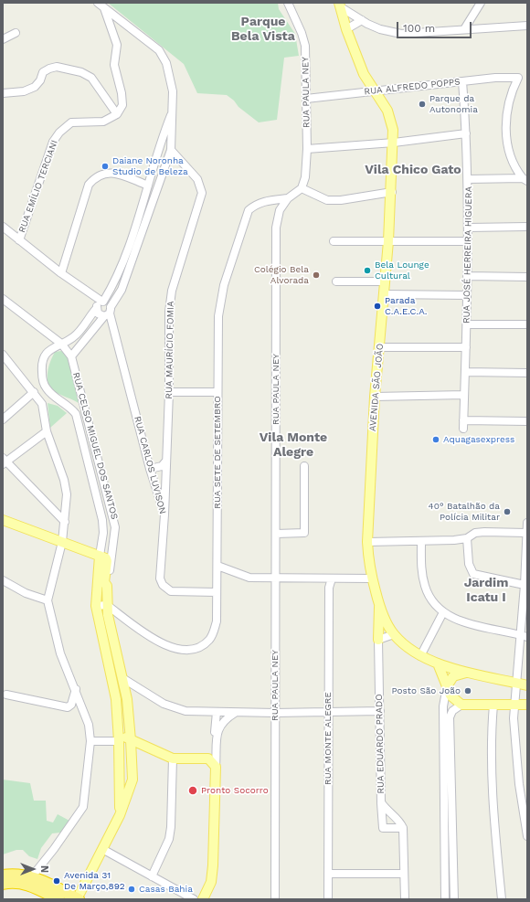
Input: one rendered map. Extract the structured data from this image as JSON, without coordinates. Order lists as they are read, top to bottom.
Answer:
{
  "streets": {
    "main road": ["AVENIDA SÃO JOÃO", "RUA CELSO MIGUEL DOS SANTOS"],
    "street": [
      "RUA ALFREDO POPPS",
      "RUA PAULA NEY",
      "RUA EMÍLIO TERCIANI",
      "RUA JOSÉ HERREIRA HIGUERA",
      "RUA MAURÍCIO FOMIA",
      "RUA SETE DE SETEMBRO",
      "RUA CARLOS LUVISON",
      "RUA MONTE ALEGRE",
      "RUA EDUARDO PRADO"
    ]
  },
  "crossings": [
    ["RUA ALFREDO POPPS", "RUA PAULA NEY"],
    ["RUA ALFREDO POPPS", "RUA JOSÉ HERREIRA HIGUERA"],
    ["RUA ALFREDO POPPS", "AVENIDA SÃO JOÃO"],
    ["RUA PAULA NEY", "RUA SETE DE SETEMBRO"],
    ["RUA MAURÍCIO FOMIA", "RUA CARLOS LUVISON"],
    ["RUA CELSO MIGUEL DOS SANTOS", "RUA SETE DE SETEMBRO"],
    ["RUA SETE DE SETEMBRO", "RUA CARLOS LUVISON"]
  ],
  "districts": [
    "Parque Bela Vista",
    "Vila Chico Gato",
    "Vila Monte Alegre",
    "Jardim Icatu I"
  ],
  "places": [
    "Parque da Autonomia",
    "Daiane Noronha Studio de Beleza",
    "Bela Lounge Cultural",
    "Colégio Bela Alvorada",
    "Parada C.A.E.C.A.",
    "Aquagasexpress",
    "40° Batalhão da Polícia Militar",
    "Posto São João",
    "Pronto Socorro",
    "Avenida 31 De Março,892",
    "Casas Bahia"
  ],
  "scale_bar": "100 m",
  "north": "right"
}
